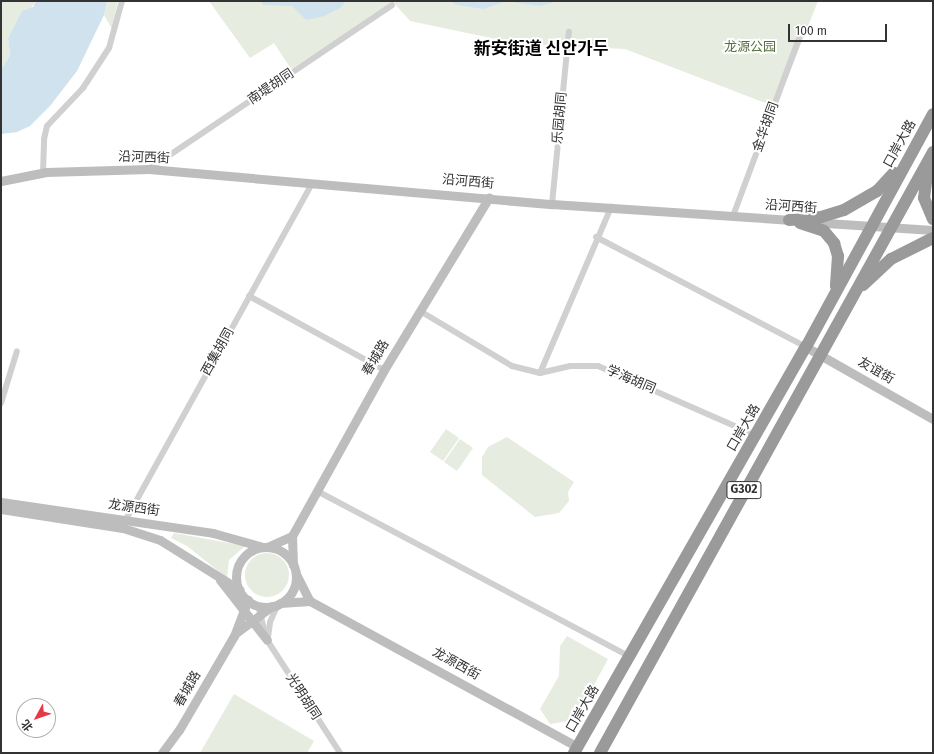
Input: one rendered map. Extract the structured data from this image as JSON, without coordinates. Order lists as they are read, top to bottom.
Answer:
{
  "streets": {
    "highway": ["口岸大路", "G302"],
    "main road": [
      "沿河西街",
      "春城路",
      "友谊街",
      "龙源西街"
    ],
    "street": [
      "南堤胡同",
      "乐园胡同",
      "金华胡同",
      "西集胡同",
      "学海胡同",
      "光明胡同"
    ]
  },
  "crossings": [
    ["南堤胡同", "沿河西街"],
    ["乐园胡同", "沿河西街"],
    ["金华胡同", "沿河西街"],
    ["口岸大路", "沿河西街"],
    ["口岸大路", "友谊街"],
    ["口岸大路", "学海胡同"],
    ["口岸大路", "龙源西街"],
    ["沿河西街", "西集胡同"],
    ["沿河西街", "春城路"],
    ["沿河西街", "G302"],
    ["西集胡同", "龙源西街"],
    ["春城路", "学海胡同"],
    ["友谊街", "G302"],
    ["龙源西街", "光明胡同"]
  ],
  "districts": ["新安街道 신안가두"],
  "parks": ["龙源公园"],
  "scale_bar": "100 m",
  "north": "bottom left"
}
